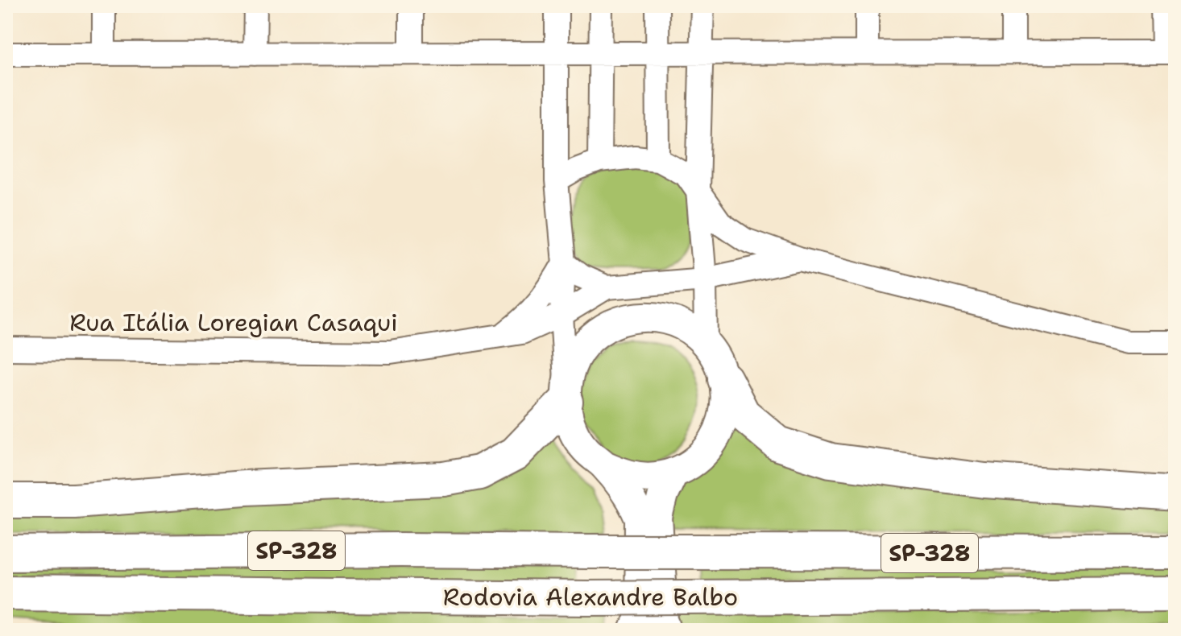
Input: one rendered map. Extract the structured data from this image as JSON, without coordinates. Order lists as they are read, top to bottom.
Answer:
{
  "streets": {
    "highway": ["SP-328", "Rodovia Alexandre Balbo"],
    "street": ["Rua Itália Loregian Casaqui"]
  }
}
